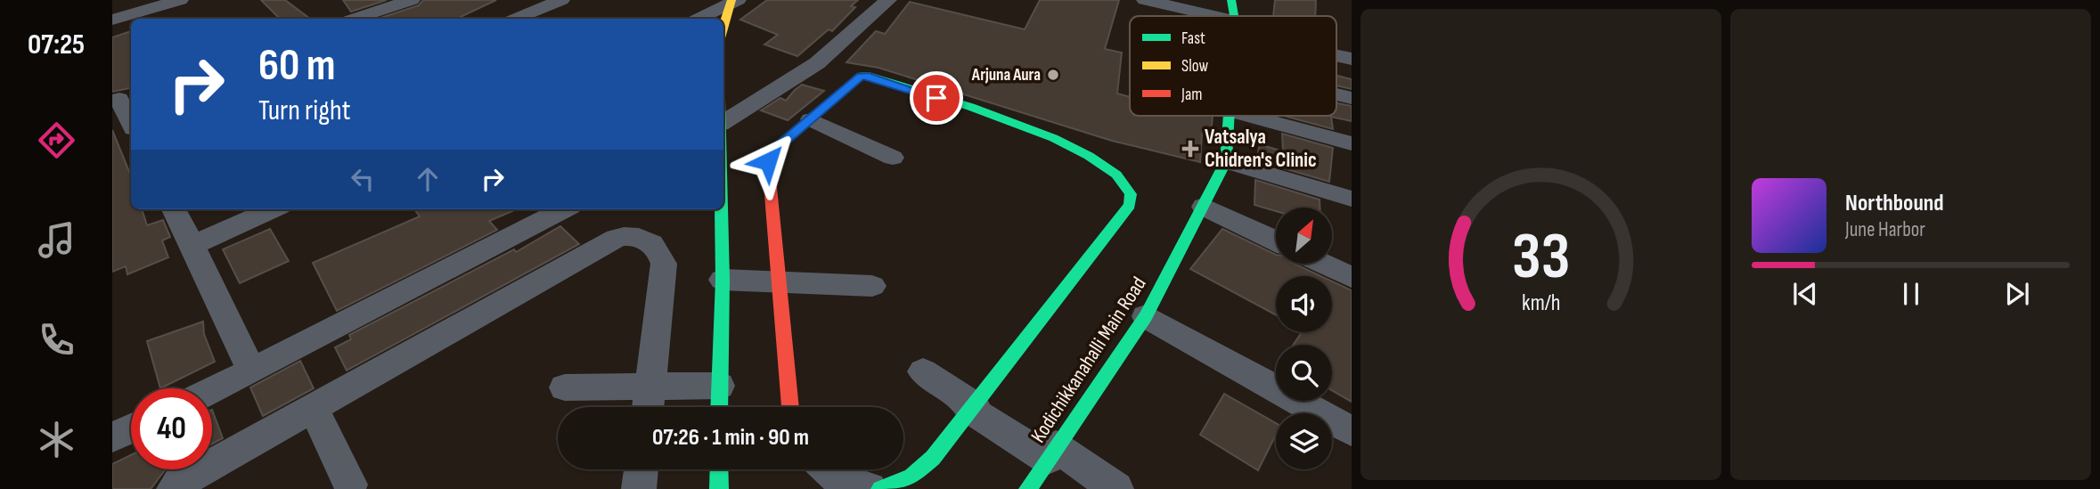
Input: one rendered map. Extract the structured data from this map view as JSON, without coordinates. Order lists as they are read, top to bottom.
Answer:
{
  "streets": {
    "street": ["Kodichikkanahalli Main Road"]
  },
  "places": {
    "other": ["Arjuna Aura"],
    "health": ["Vatsalya Chidren's Clinic"]
  },
  "legend": ["Fast", "Slow", "Jam"],
  "north": "top right",
  "page": {
    "tabs": "07:25",
    "turn": ["60 m", "Turn right"],
    "song": ["Northbound", "June Harbor"],
    "limit": "40",
    "trip": "07:26 · 1 min · 90 m",
    "gauge": ["33", "km/h"]
  }
}
